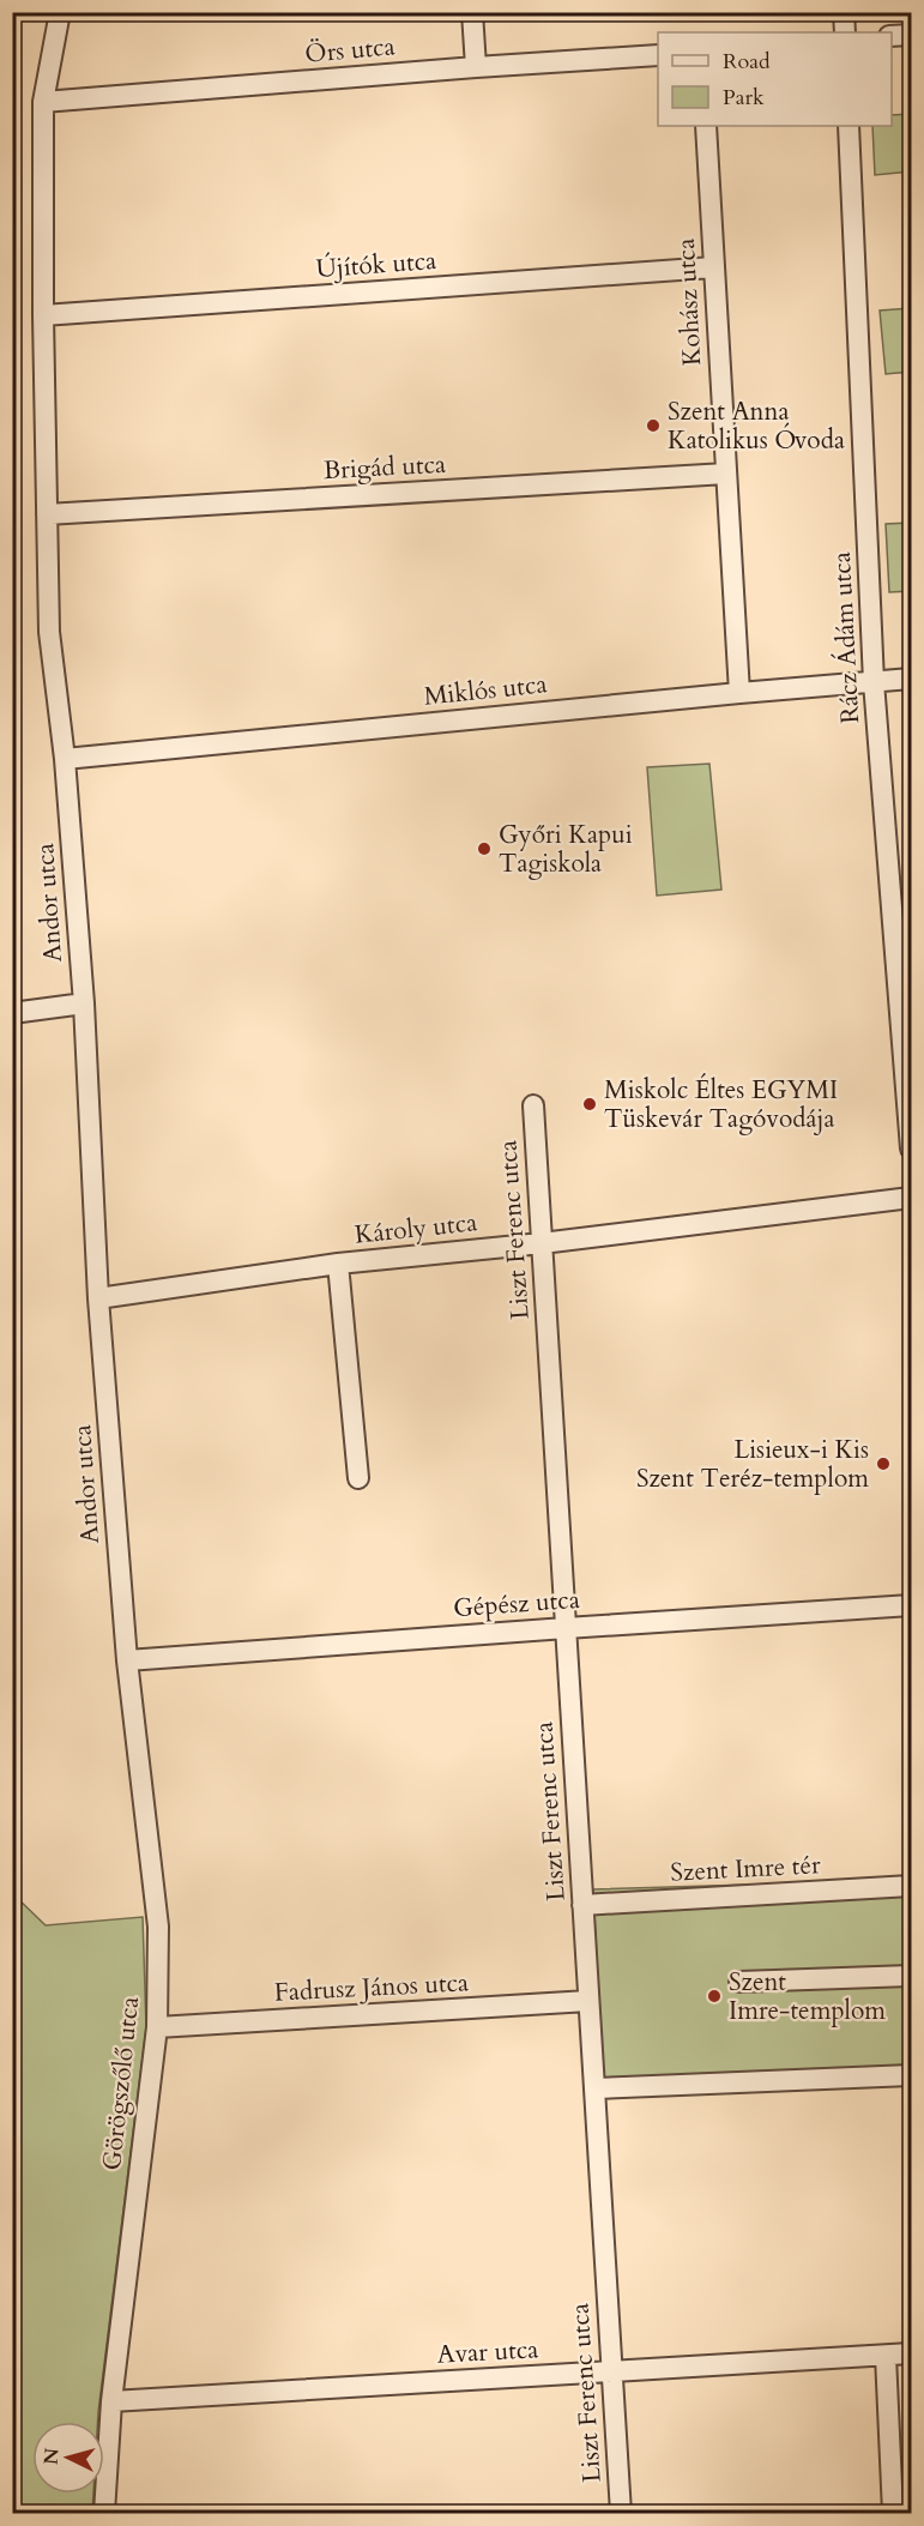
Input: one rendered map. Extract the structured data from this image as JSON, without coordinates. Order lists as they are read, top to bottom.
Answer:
{
  "streets": {
    "street": [
      "Örs utca",
      "Újítók utca",
      "Kohász utca",
      "Brigád utca",
      "Rácz Ádám utca",
      "Miklós utca",
      "Andor utca",
      "Károly utca",
      "Liszt Ferenc utca",
      "Gépész utca",
      "Szent Imre tér",
      "Fadrusz János utca",
      "Görögszőlő utca",
      "Avar utca"
    ]
  },
  "crossings": [
    ["Örs utca", "Andor utca"],
    ["Újítók utca", "Kohász utca"],
    ["Újítók utca", "Andor utca"],
    ["Kohász utca", "Brigád utca"],
    ["Kohász utca", "Miklós utca"],
    ["Brigád utca", "Andor utca"],
    ["Rácz Ádám utca", "Miklós utca"],
    ["Miklós utca", "Andor utca"],
    ["Andor utca", "Károly utca"],
    ["Andor utca", "Gépész utca"],
    ["Andor utca", "Görögszőlő utca"],
    ["Károly utca", "Liszt Ferenc utca"],
    ["Liszt Ferenc utca", "Gépész utca"],
    ["Liszt Ferenc utca", "Szent Imre tér"],
    ["Liszt Ferenc utca", "Fadrusz János utca"],
    ["Liszt Ferenc utca", "Avar utca"],
    ["Gépész utca", "Görögszőlő utca"],
    ["Fadrusz János utca", "Görögszőlő utca"],
    ["Görögszőlő utca", "Avar utca"]
  ],
  "places": [
    "Szent Anna Katolikus Óvoda",
    "Győri Kapui Tagiskola",
    "Miskolc Éltes EGYMI Tüskevár Tagóvodája",
    "Lisieux-i Kis Szent Teréz-templom",
    "Szent Imre-templom"
  ],
  "legend": ["Road", "Park"],
  "north": "left"
}
